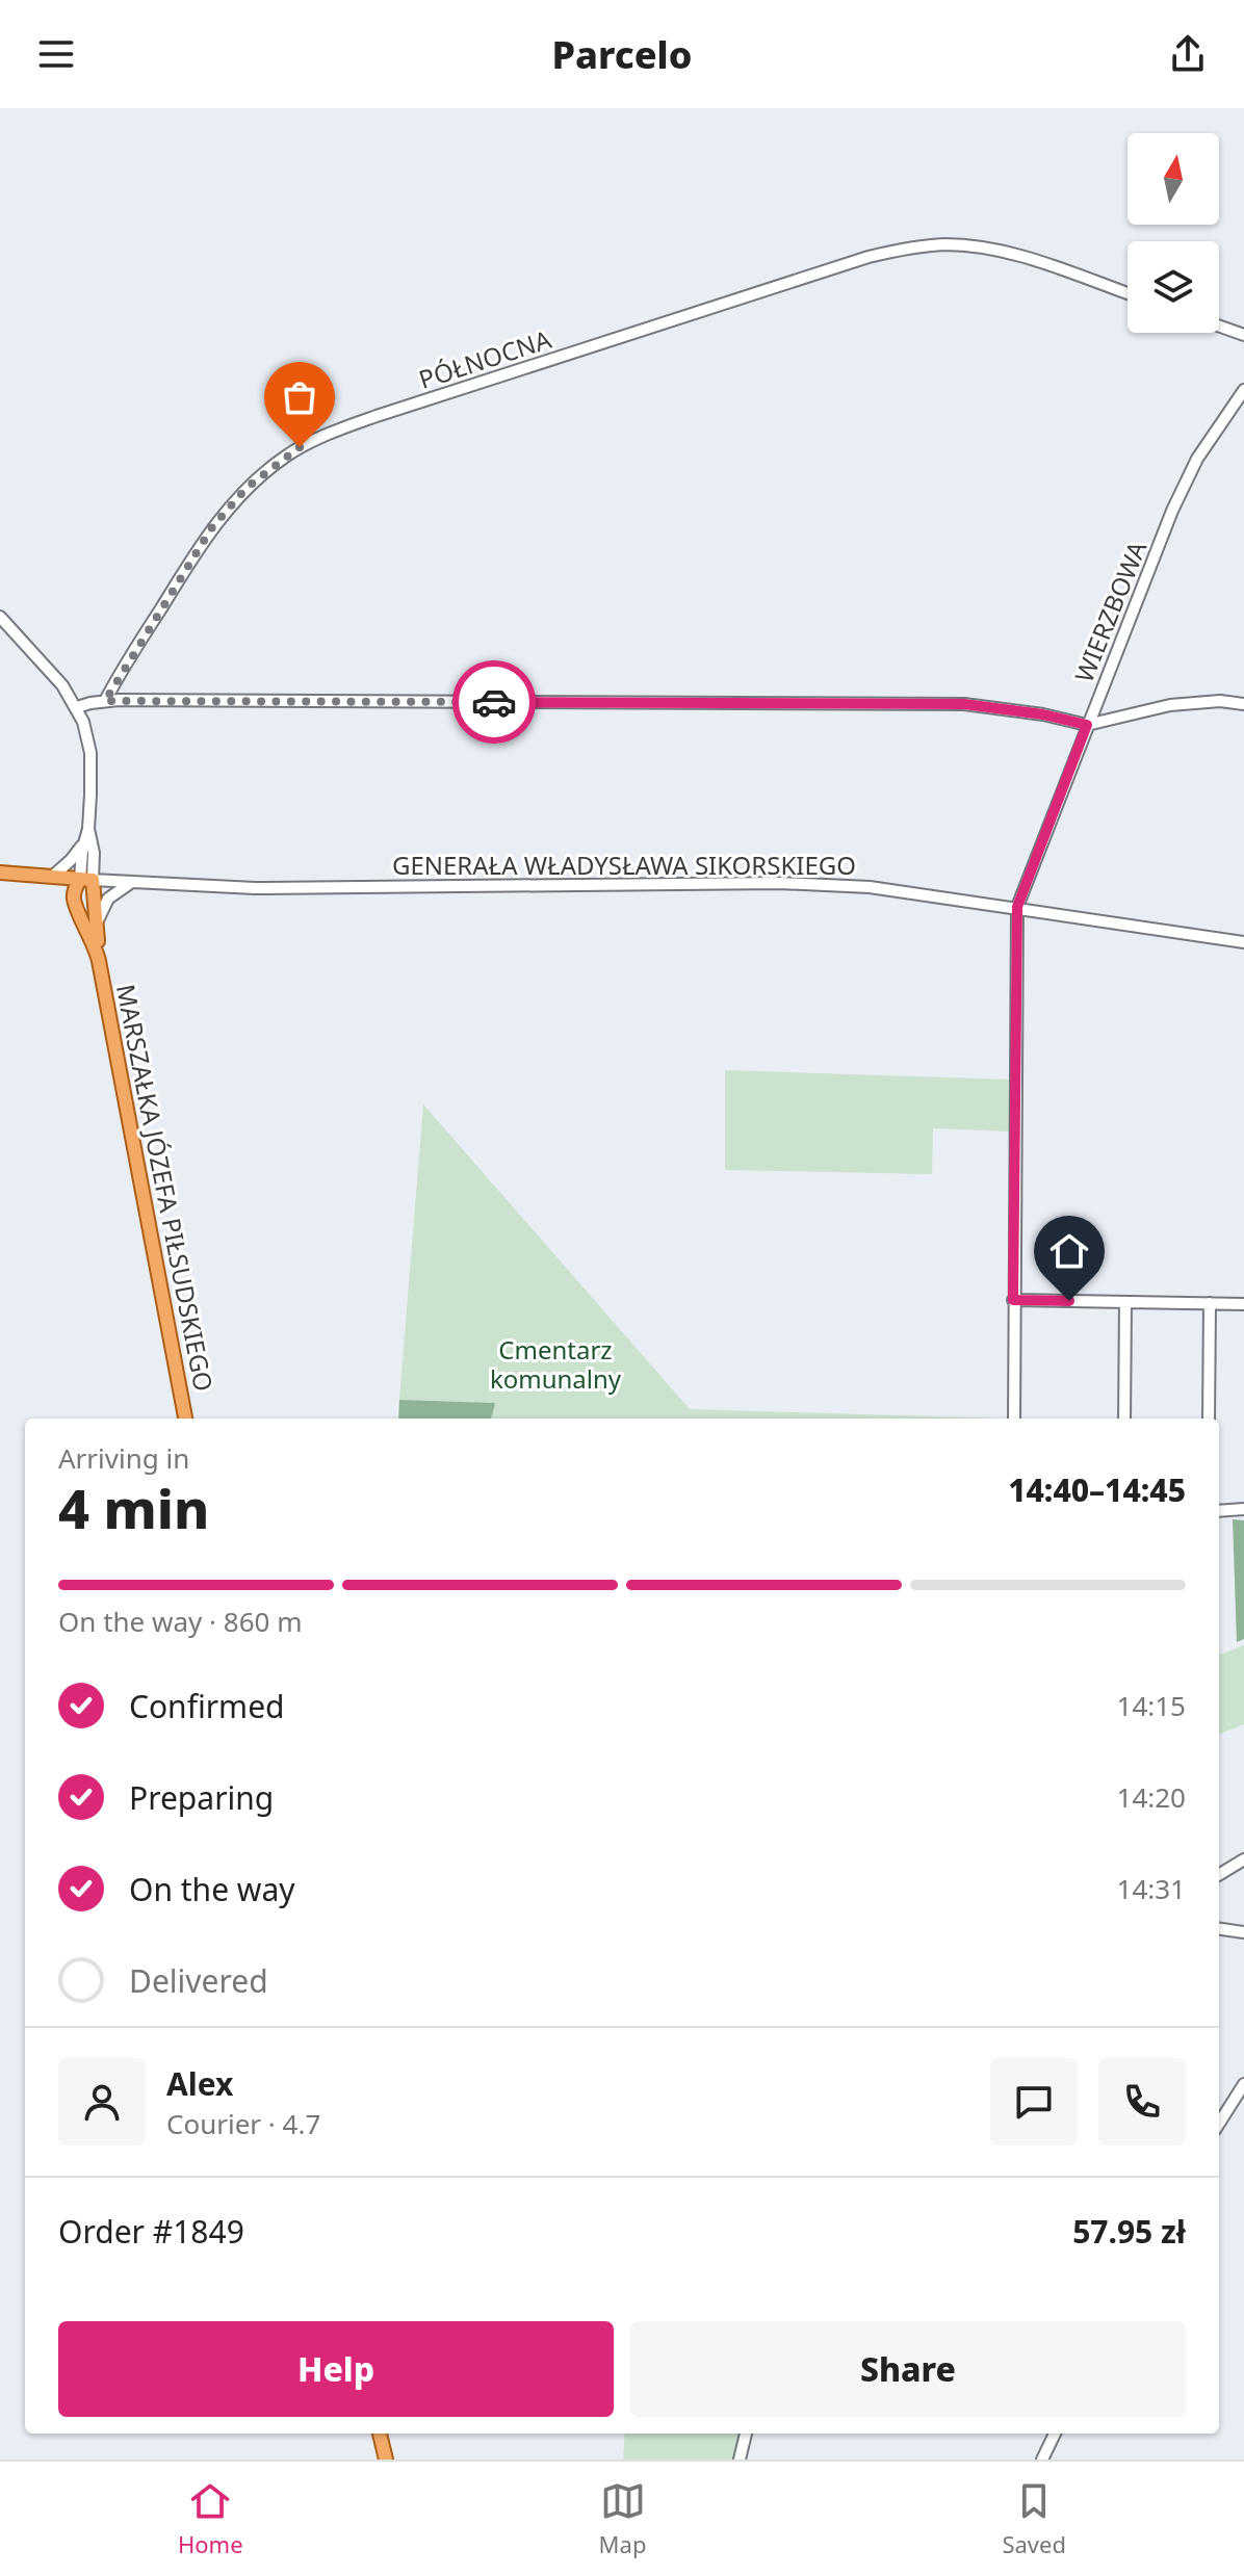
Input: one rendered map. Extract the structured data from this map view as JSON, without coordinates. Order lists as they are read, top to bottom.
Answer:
{
  "streets": {
    "main road": ["GENERAŁA WŁADYSŁAWA SIKORSKIEGO", "MARSZAŁKA JÓZEFA PIŁSUDSKIEGO"],
    "street": ["PÓŁNOCNA", "WIERZBOWA"]
  },
  "crossings": [
    ["WIERZBOWA", "GENERAŁA WŁADYSŁAWA SIKORSKIEGO"],
    ["GENERAŁA WŁADYSŁAWA SIKORSKIEGO", "MARSZAŁKA JÓZEFA PIŁSUDSKIEGO"]
  ],
  "parks": ["Cmentarz komunalny"],
  "north": "top",
  "page": {
    "header": "Parcelo",
    "heading": ["4 min", "Arriving in", "14:40–14:45"],
    "panel": [
      "Alex",
      "Courier · 4.7",
      "Order #1849",
      "57.95 zł"
    ],
    "bar": "On the way · 860 m",
    "list": [
      ["Confirmed", "14:15"],
      ["Preparing", "14:20"],
      ["On the way", "14:31"],
      "Delivered"
    ],
    "buttons": ["Help", "Share"],
    "tabs": ["Home", "Map", "Saved"]
  }
}
